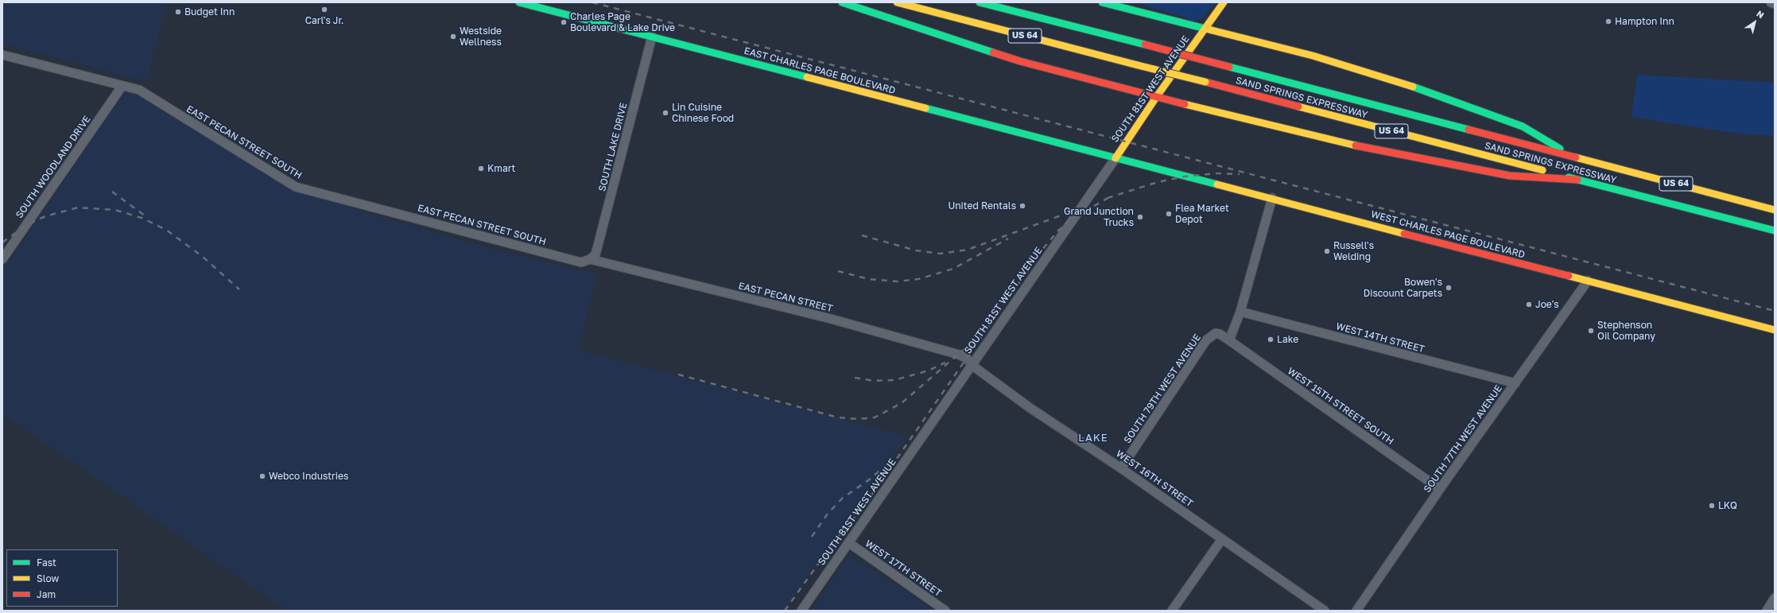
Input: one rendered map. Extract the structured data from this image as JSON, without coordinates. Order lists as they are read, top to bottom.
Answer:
{
  "streets": {
    "main road": [
      "US 64",
      "EAST CHARLES PAGE BOULEVARD",
      "SOUTH 81ST WEST AVENUE",
      "SAND SPRINGS EXPRESSWAY",
      "WEST CHARLES PAGE BOULEVARD"
    ],
    "street": [
      "EAST PECAN STREET SOUTH",
      "SOUTH LAKE DRIVE",
      "SOUTH WOODLAND DRIVE",
      "EAST PECAN STREET",
      "WEST 14TH STREET",
      "SOUTH 79TH WEST AVENUE",
      "WEST 15TH STREET SOUTH",
      "SOUTH 77TH WEST AVENUE",
      "WEST 16TH STREET",
      "WEST 17TH STREET"
    ]
  },
  "crossings": [
    ["EAST CHARLES PAGE BOULEVARD", "SOUTH 81ST WEST AVENUE"],
    ["EAST CHARLES PAGE BOULEVARD", "SOUTH LAKE DRIVE"],
    ["EAST CHARLES PAGE BOULEVARD", "WEST CHARLES PAGE BOULEVARD"],
    ["SOUTH 81ST WEST AVENUE", "WEST CHARLES PAGE BOULEVARD"],
    ["SOUTH 81ST WEST AVENUE", "EAST PECAN STREET"],
    ["SOUTH 81ST WEST AVENUE", "WEST 16TH STREET"],
    ["SOUTH 81ST WEST AVENUE", "WEST 17TH STREET"],
    ["EAST PECAN STREET SOUTH", "SOUTH LAKE DRIVE"],
    ["EAST PECAN STREET SOUTH", "SOUTH WOODLAND DRIVE"],
    ["EAST PECAN STREET SOUTH", "EAST PECAN STREET"],
    ["SOUTH LAKE DRIVE", "EAST PECAN STREET"],
    ["WEST CHARLES PAGE BOULEVARD", "SOUTH 77TH WEST AVENUE"],
    ["EAST PECAN STREET", "WEST 16TH STREET"],
    ["WEST 14TH STREET", "SOUTH 77TH WEST AVENUE"],
    ["SOUTH 79TH WEST AVENUE", "WEST 15TH STREET SOUTH"],
    ["SOUTH 79TH WEST AVENUE", "WEST 16TH STREET"],
    ["WEST 15TH STREET SOUTH", "SOUTH 77TH WEST AVENUE"]
  ],
  "districts": ["LAKE"],
  "places": [
    "Carl's Jr.",
    "Budget Inn",
    "Hampton Inn",
    "Charles Page Boulevard & Lake Drive",
    "Westside Wellness",
    "Lin Cuisine Chinese Food",
    "Kmart",
    "United Rentals",
    "Flea Market Depot",
    "Grand Junction Trucks",
    "Russell's Welding",
    "Bowen's Discount Carpets",
    "Joe's",
    "Stephenson Oil Company",
    "Lake",
    "Webco Industries",
    "LKQ"
  ],
  "legend": ["Fast", "Slow", "Jam"],
  "north": "top right"
}
